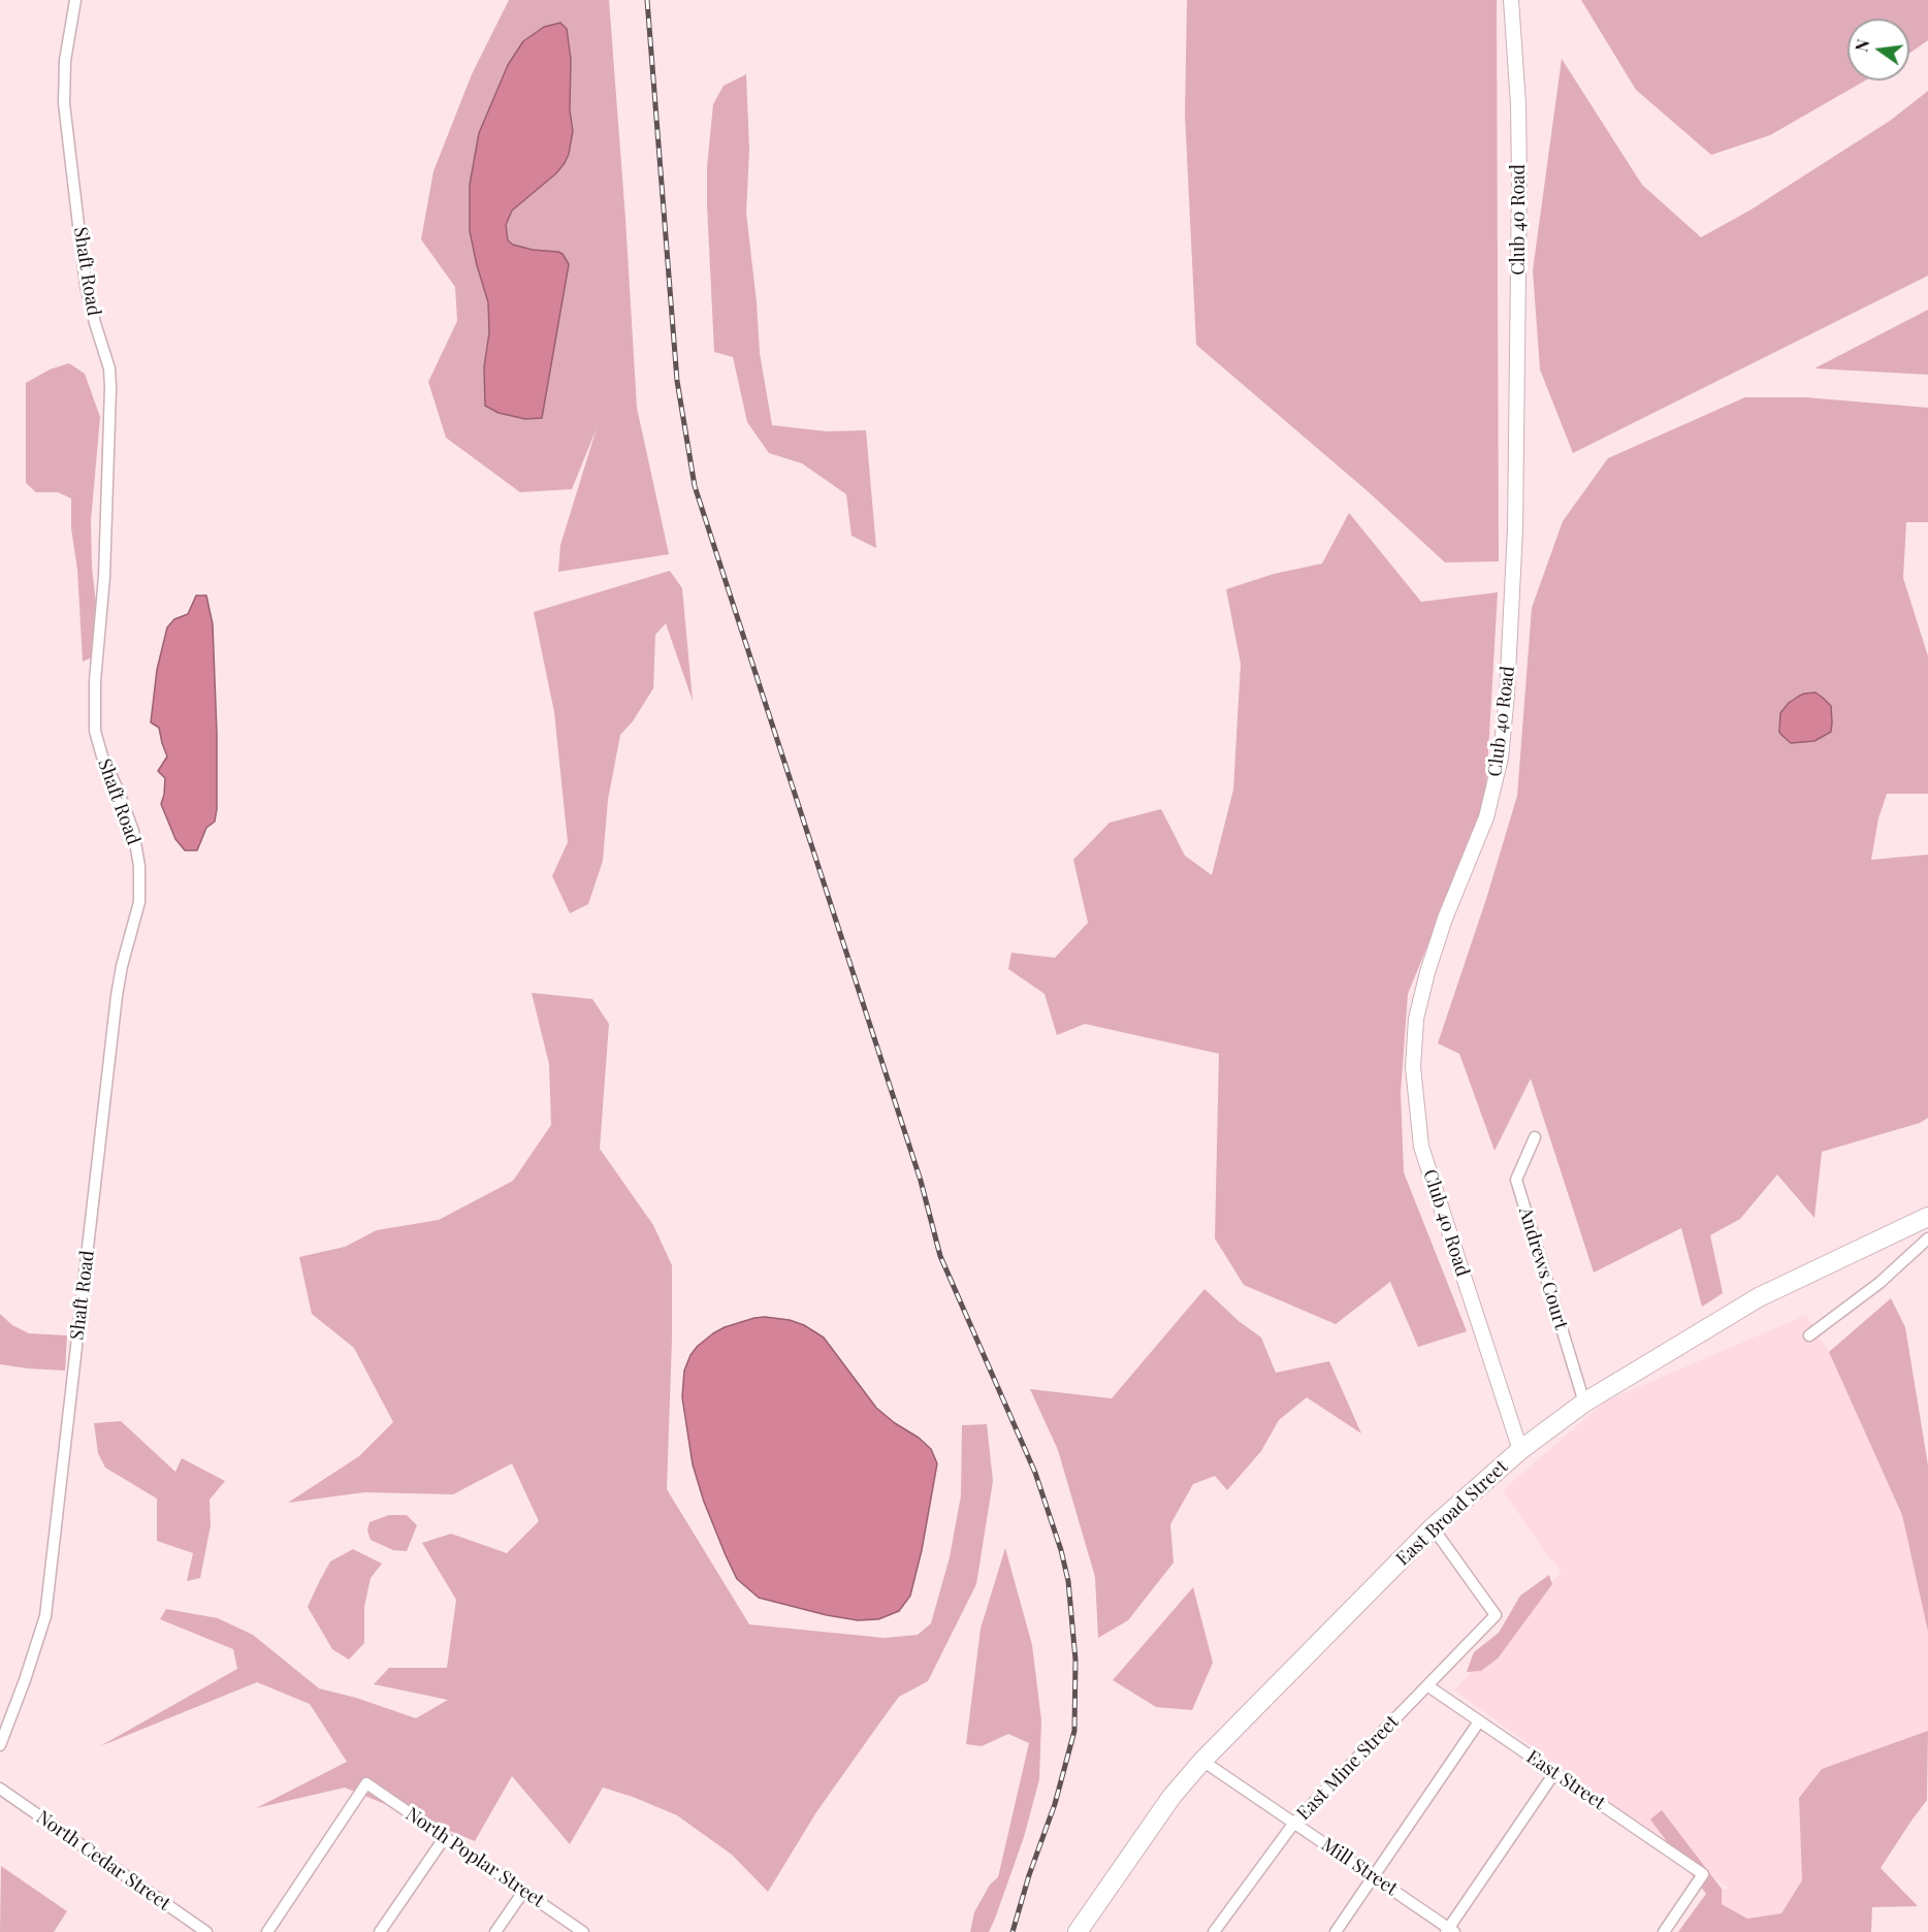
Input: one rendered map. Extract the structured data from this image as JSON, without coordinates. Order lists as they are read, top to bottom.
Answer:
{
  "streets": {
    "highway": ["East Broad Street"],
    "street": [
      "Club 40 Road",
      "Shaft Road",
      "Andrews Court",
      "East Mine Street",
      "East Street",
      "North Poplar Street",
      "North Cedar Street",
      "Mill Street"
    ]
  },
  "crossings": [
    ["Club 40 Road", "East Broad Street"],
    ["Andrews Court", "East Broad Street"],
    ["East Broad Street", "East Mine Street"],
    ["East Broad Street", "Mill Street"],
    ["East Mine Street", "East Street"],
    ["East Mine Street", "Mill Street"]
  ],
  "north": "left"
}
